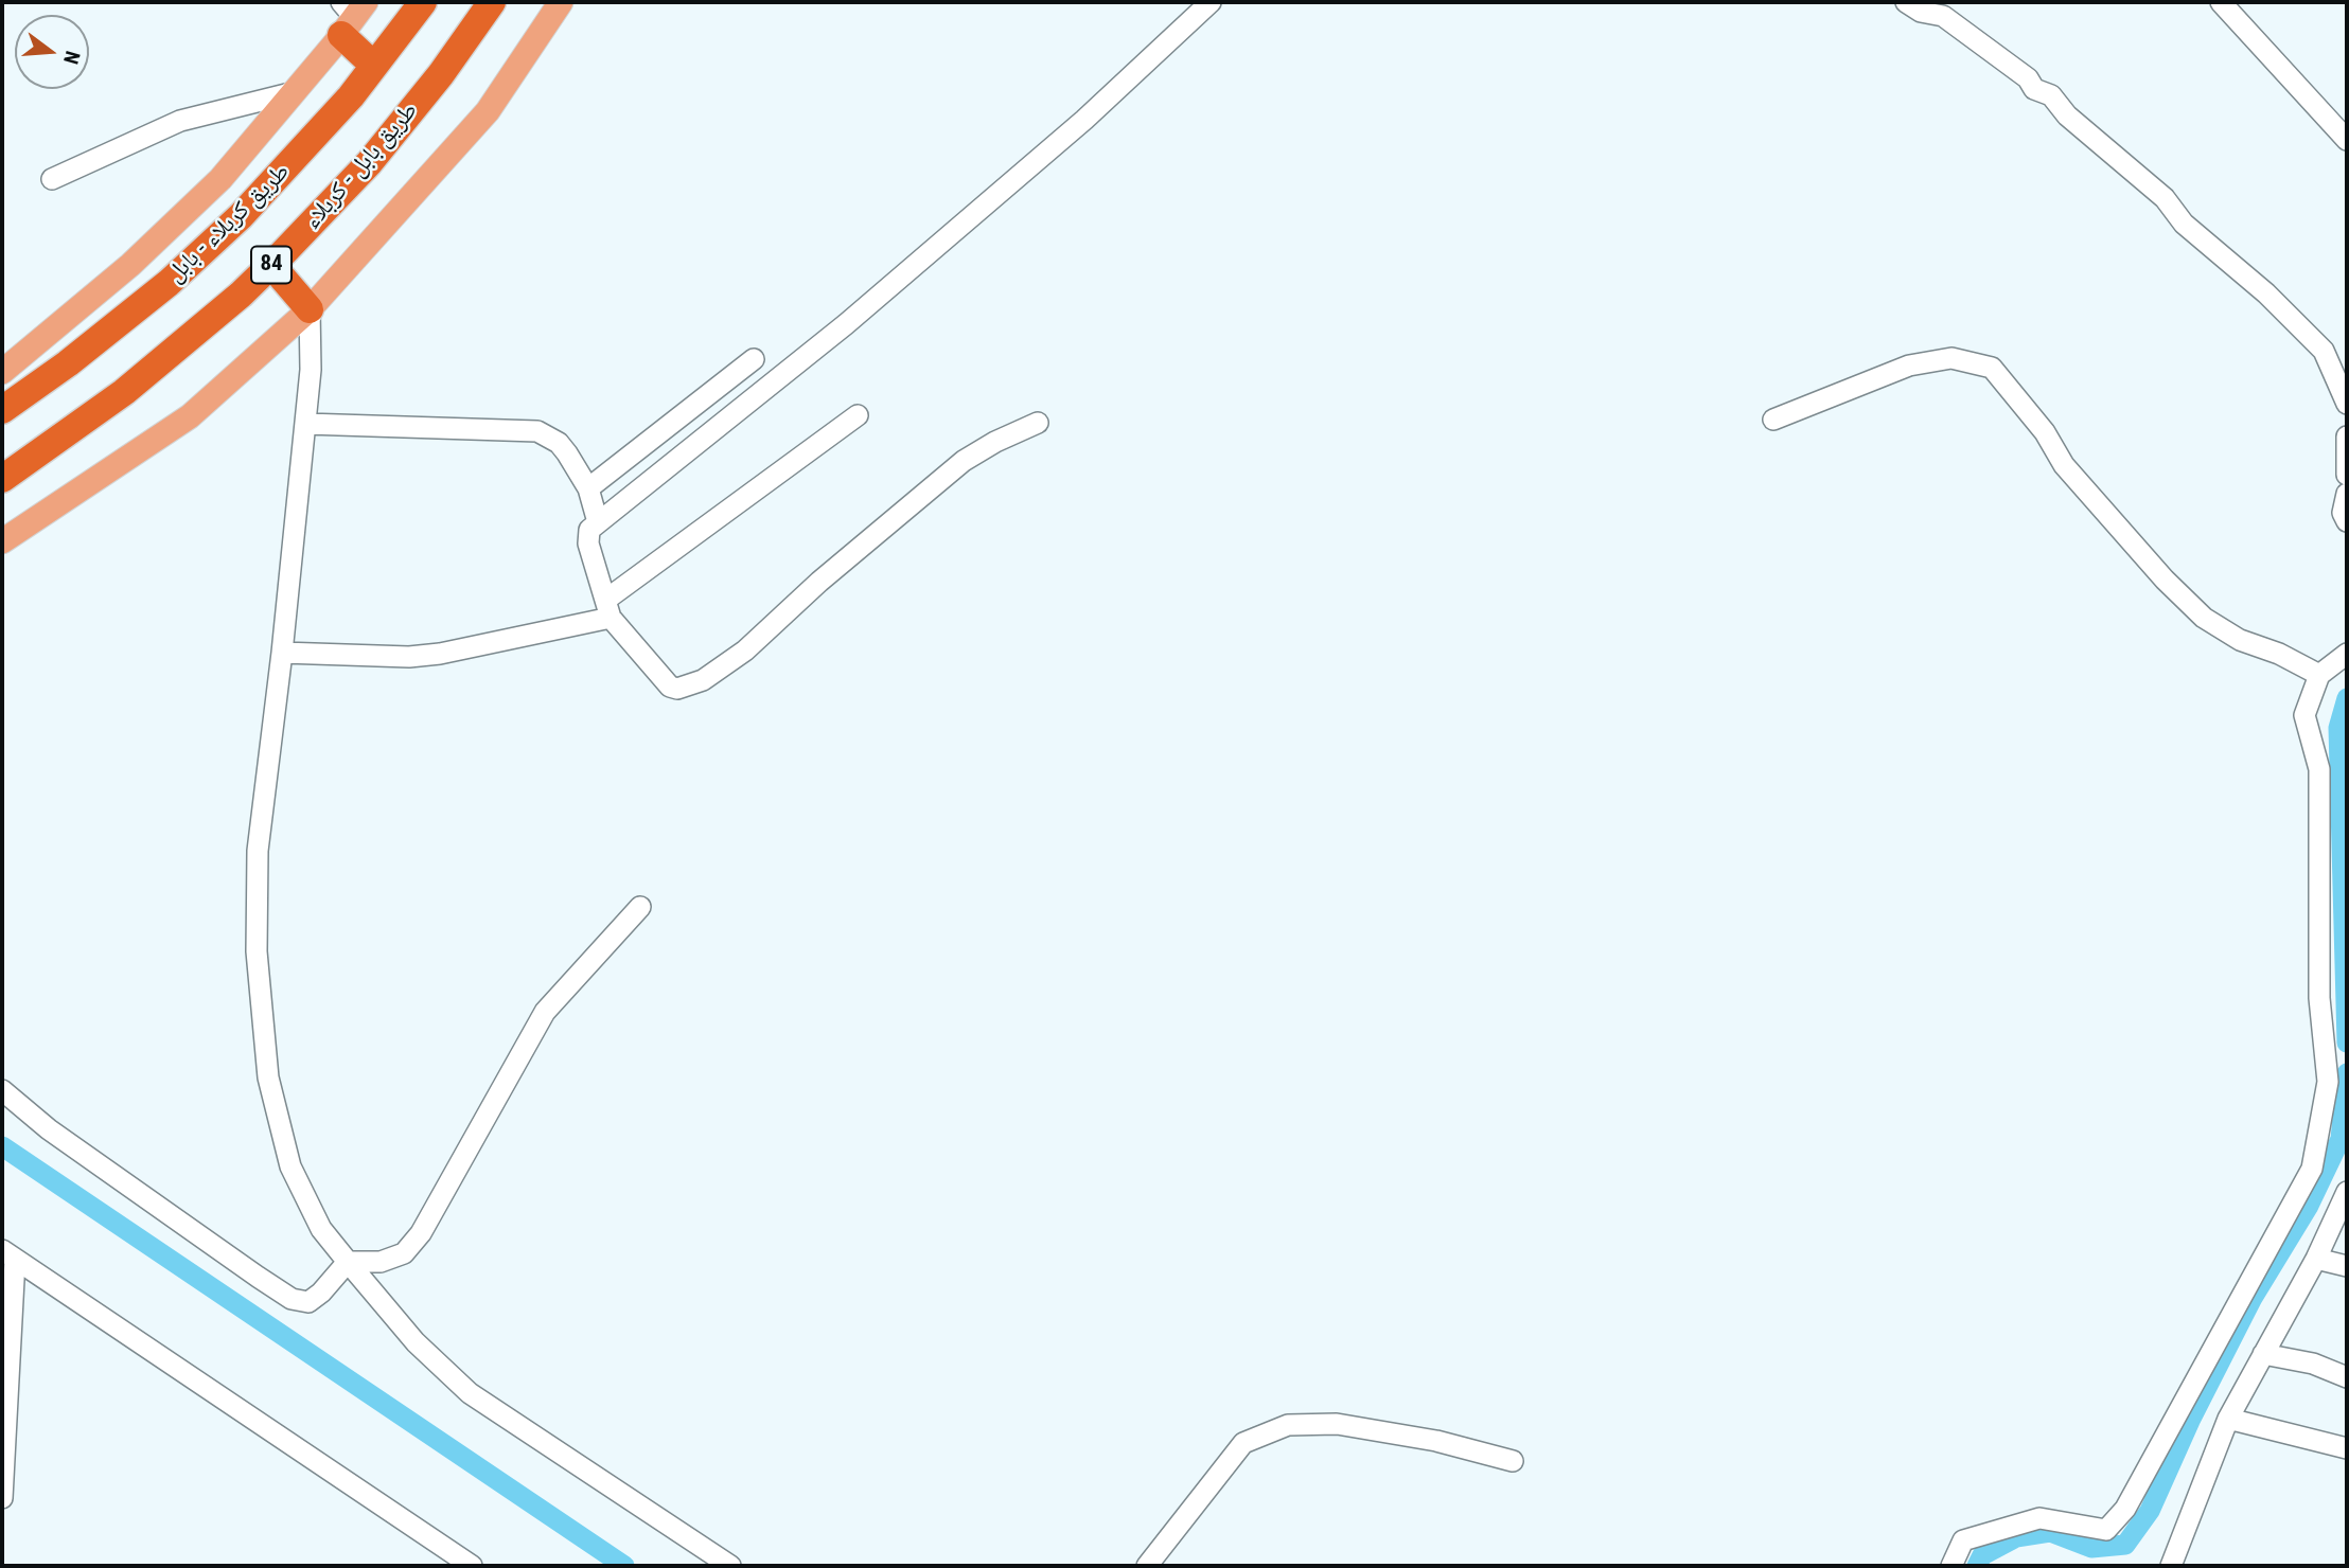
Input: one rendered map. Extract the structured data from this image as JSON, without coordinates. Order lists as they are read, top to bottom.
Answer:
{
  "streets": {
    "highway": ["طريق بابل - كربلاء", "طريق كربلاء - بابل", "84"]
  },
  "north": "right"
}
